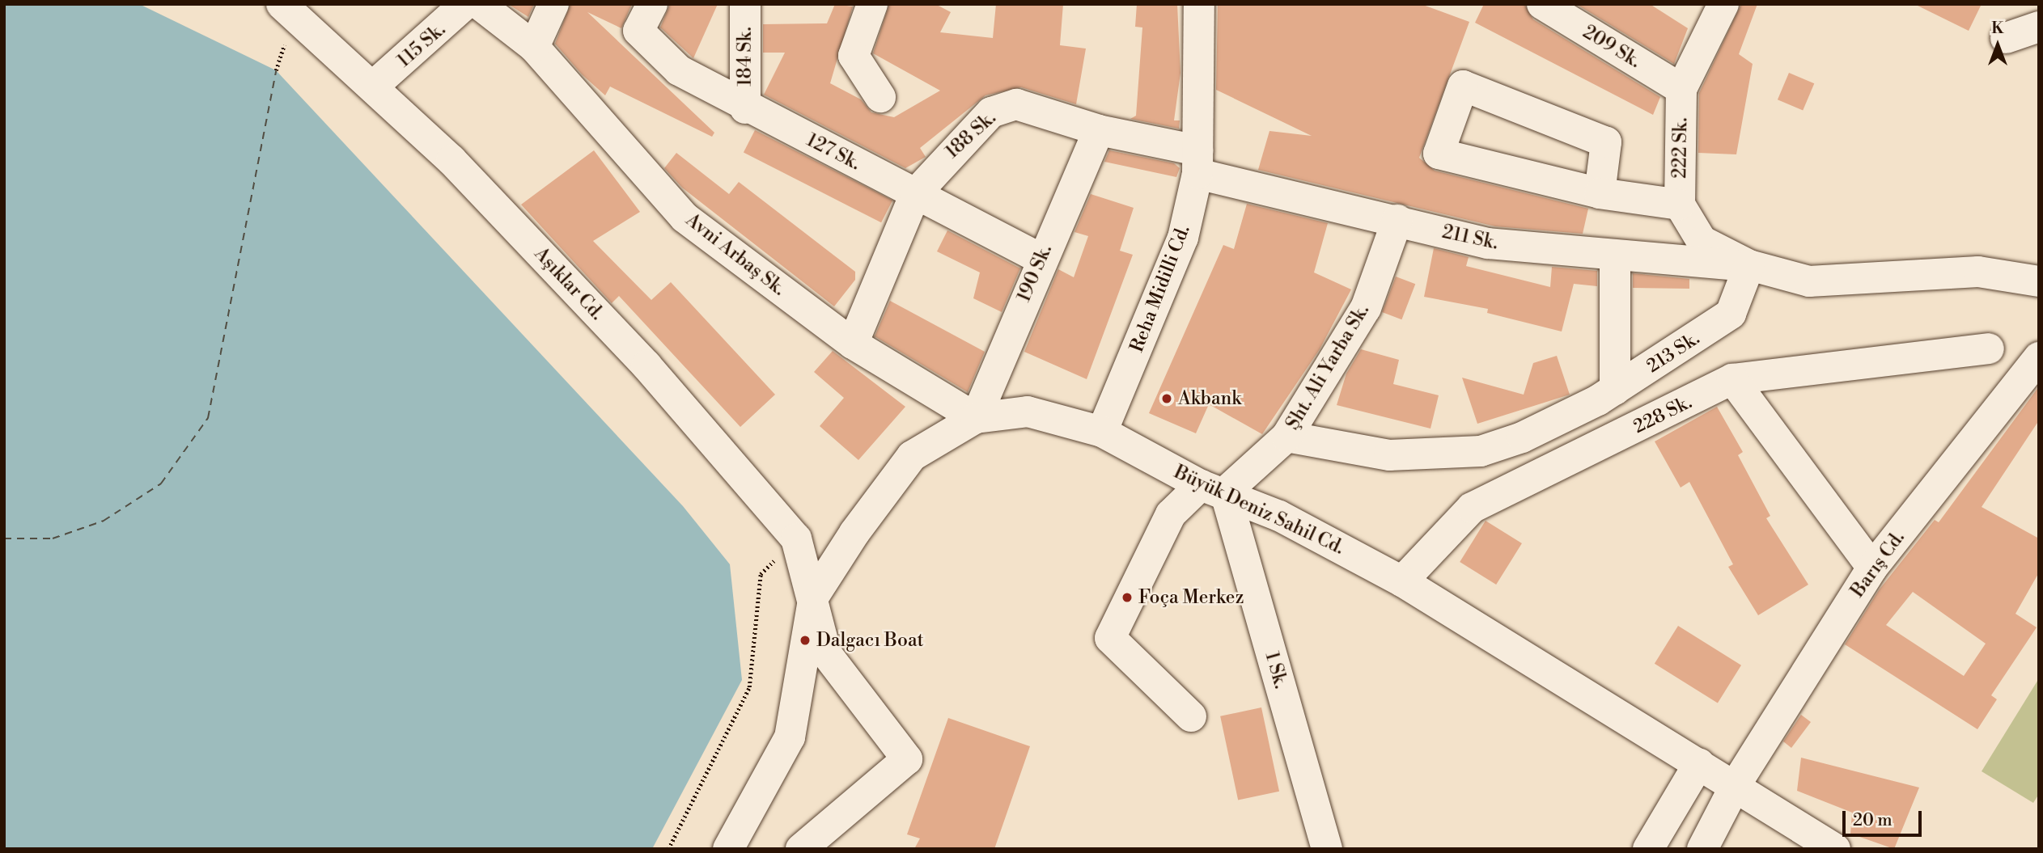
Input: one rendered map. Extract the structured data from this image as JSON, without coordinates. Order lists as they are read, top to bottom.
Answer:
{
  "streets": {
    "street": [
      "115 Sk.",
      "209 Sk.",
      "184 Sk.",
      "188 Sk.",
      "222 Sk.",
      "127 Sk.",
      "211 Sk.",
      "Avni Arbaş Sk.",
      "190 Sk.",
      "Aşıklar Cd.",
      "Reha Midilli Cd.",
      "213 Sk.",
      "Şht. Ali Yarba Sk.",
      "228 Sk.",
      "Büyük Deniz Sahil Cd.",
      "Barış Cd.",
      "1 Sk."
    ]
  },
  "crossings": [
    ["115 Sk.", "Aşıklar Cd."],
    ["209 Sk.", "222 Sk."],
    ["184 Sk.", "127 Sk."],
    ["188 Sk.", "127 Sk."],
    ["188 Sk.", "211 Sk."],
    ["188 Sk.", "Avni Arbaş Sk."],
    ["188 Sk.", "190 Sk."],
    ["188 Sk.", "Reha Midilli Cd."],
    ["222 Sk.", "211 Sk."],
    ["222 Sk.", "213 Sk."],
    ["127 Sk.", "190 Sk."],
    ["211 Sk.", "Reha Midilli Cd."],
    ["211 Sk.", "213 Sk."],
    ["211 Sk.", "Şht. Ali Yarba Sk."],
    ["Avni Arbaş Sk.", "190 Sk."],
    ["Avni Arbaş Sk.", "Büyük Deniz Sahil Cd."],
    ["190 Sk.", "Büyük Deniz Sahil Cd."],
    ["Aşıklar Cd.", "Büyük Deniz Sahil Cd."],
    ["Reha Midilli Cd.", "Büyük Deniz Sahil Cd."],
    ["213 Sk.", "Şht. Ali Yarba Sk."],
    ["Şht. Ali Yarba Sk.", "Büyük Deniz Sahil Cd."],
    ["Şht. Ali Yarba Sk.", "1 Sk."],
    ["228 Sk.", "Büyük Deniz Sahil Cd."],
    ["Büyük Deniz Sahil Cd.", "Barış Cd."],
    ["Büyük Deniz Sahil Cd.", "1 Sk."]
  ],
  "places": ["Akbank", "Foça Merkez", "Dalgacı Boat"],
  "scale_bar": "20 m",
  "north": "top"
}
